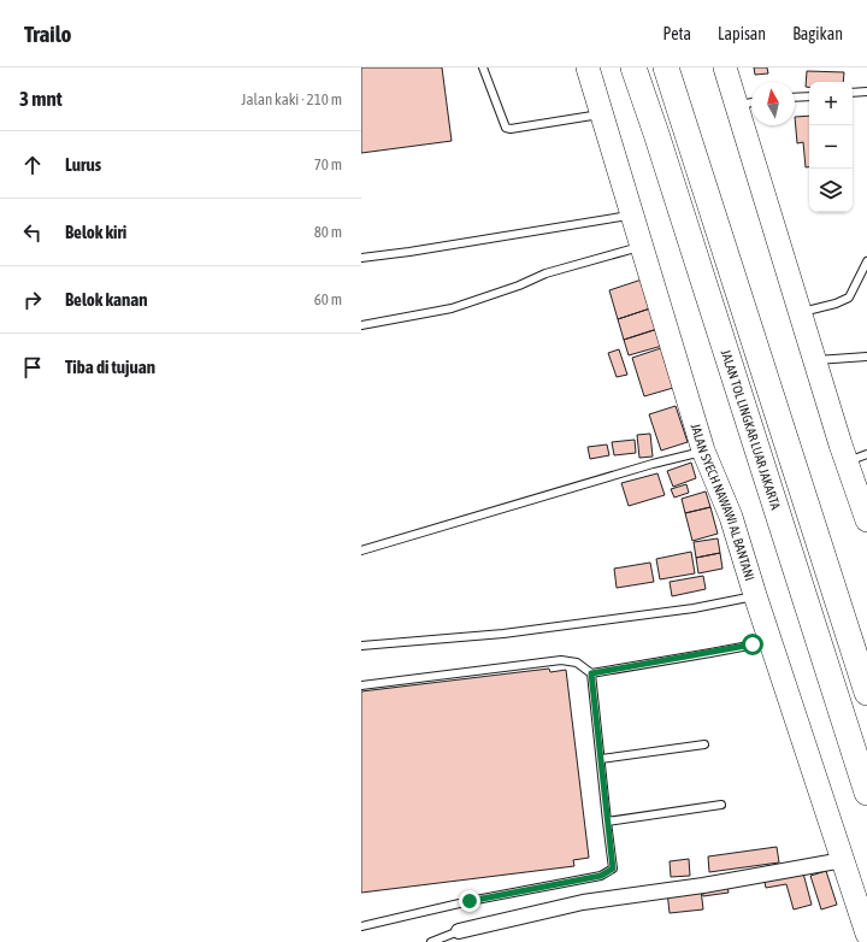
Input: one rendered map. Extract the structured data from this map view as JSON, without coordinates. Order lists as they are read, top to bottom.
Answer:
{
  "streets": {
    "highway": ["JALAN TOL LINGKAR LUAR JAKARTA", "JALAN SYECH NAWAWI AL BANTANI"]
  },
  "north": "top",
  "page": {
    "header": "Trailo",
    "nav": ["Peta", "Lapisan", "Bagikan"],
    "heading": ["3 mnt", "Jalan kaki · 210 m"],
    "map_buttons": ["+", "−"],
    "list": [
      ["Lurus", "70 m"],
      ["Belok kiri", "80 m"],
      ["Belok kanan", "60 m"],
      "Tiba di tujuan"
    ]
  }
}
